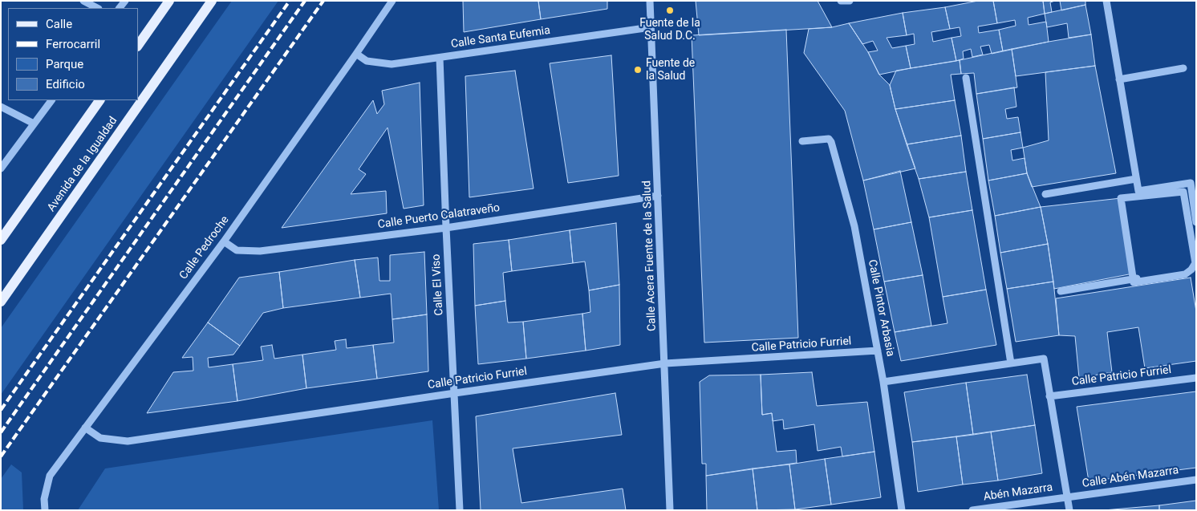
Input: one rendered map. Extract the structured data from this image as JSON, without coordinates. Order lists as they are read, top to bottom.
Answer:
{
  "streets": {
    "main road": ["Avenida de la Igualdad"],
    "street": [
      "Calle Santa Eufemia",
      "Calle Puerto Calatraveño",
      "Calle Pedroche",
      "Calle Acera Fuente de la Salud",
      "Calle El Viso",
      "Calle Pintor Arbasia",
      "Calle Patricio Furriel",
      "Calle Abén Mazarra",
      "Abén Mazarra"
    ]
  },
  "crossings": [
    ["Calle Santa Eufemia", "Calle Pedroche"],
    ["Calle Santa Eufemia", "Calle Acera Fuente de la Salud"],
    ["Calle Santa Eufemia", "Calle El Viso"],
    ["Calle Puerto Calatraveño", "Calle Pedroche"],
    ["Calle Puerto Calatraveño", "Calle Acera Fuente de la Salud"],
    ["Calle Puerto Calatraveño", "Calle El Viso"],
    ["Calle Pedroche", "Calle Patricio Furriel"],
    ["Calle Acera Fuente de la Salud", "Calle Patricio Furriel"],
    ["Calle El Viso", "Calle Patricio Furriel"],
    ["Calle Pintor Arbasia", "Calle Patricio Furriel"],
    ["Calle Abén Mazarra", "Abén Mazarra"]
  ],
  "places": ["Fuente de la Salud D.C.", "Fuente de la Salud"],
  "legend": [
    "Calle",
    "Ferrocarril",
    "Parque",
    "Edificio"
  ]
}
